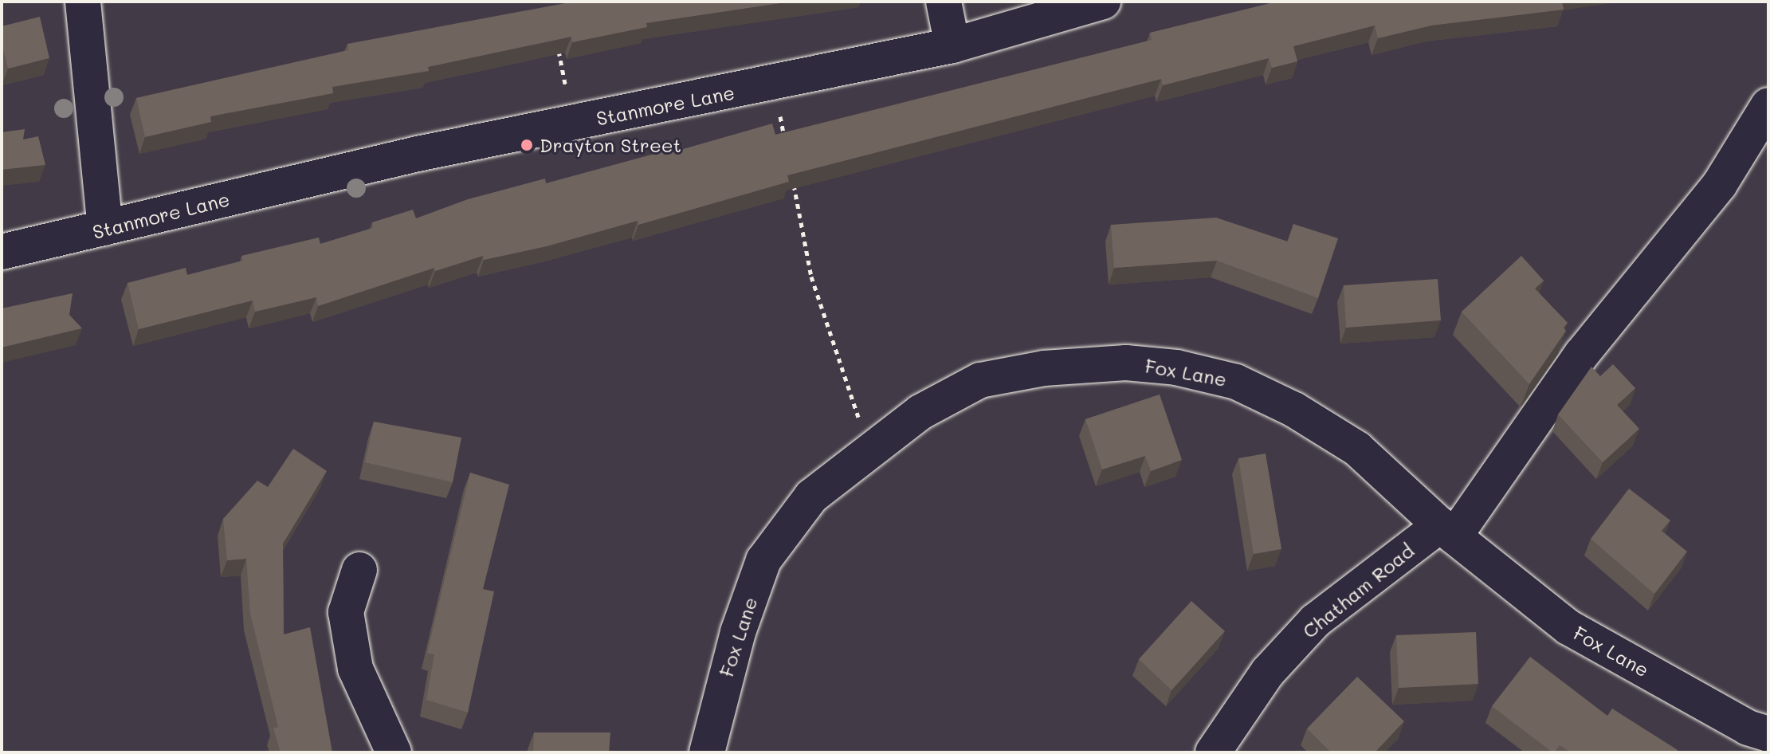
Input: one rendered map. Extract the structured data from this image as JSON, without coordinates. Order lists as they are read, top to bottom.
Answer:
{
  "streets": {
    "street": ["Stanmore Lane", "Fox Lane", "Chatham Road"]
  },
  "crossings": [
    ["Fox Lane", "Chatham Road"]
  ],
  "places": ["Drayton Street"]
}
